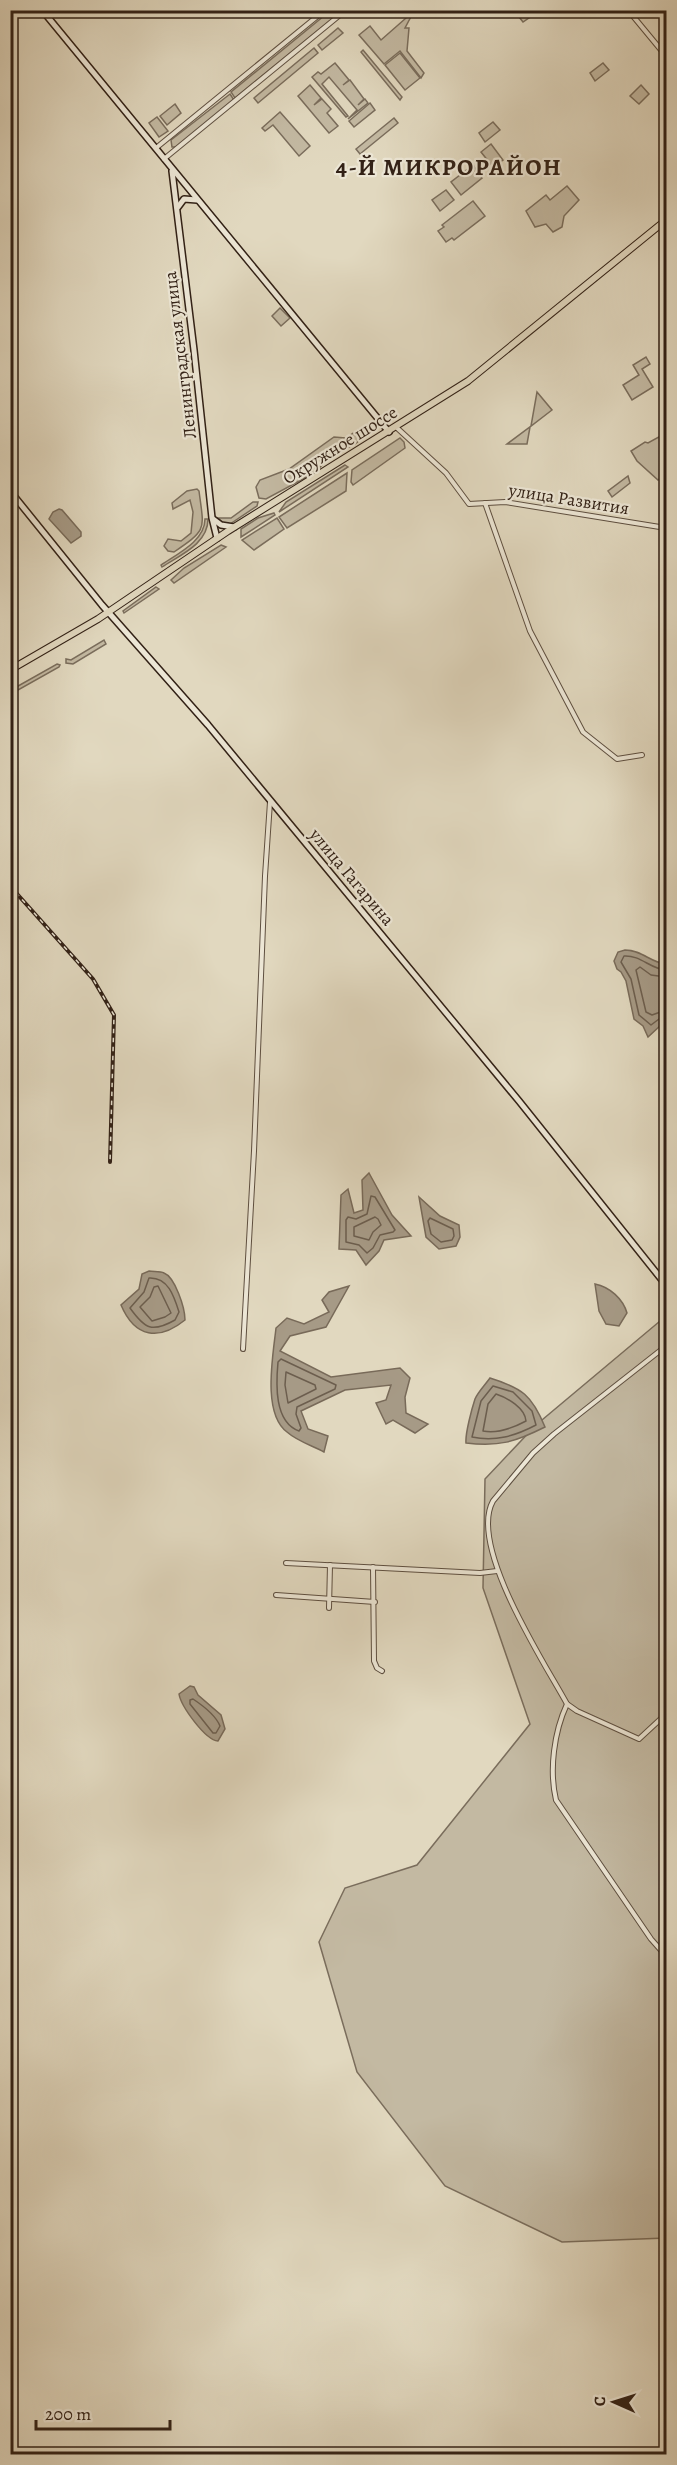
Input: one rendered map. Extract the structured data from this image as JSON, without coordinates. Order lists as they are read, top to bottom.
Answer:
{
  "streets": {
    "main road": ["Окружное шоссе"],
    "street": ["Ленинградская улица", "улица Развития", "улица Гагарина"]
  },
  "crossings": [
    ["Ленинградская улица", "Окружное шоссе"],
    ["Окружное шоссе", "улица Развития"],
    ["Окружное шоссе", "улица Гагарина"]
  ],
  "districts": ["4-Й МИКРОРАЙОН"],
  "scale_bar": "200 m",
  "north": "left"
}
